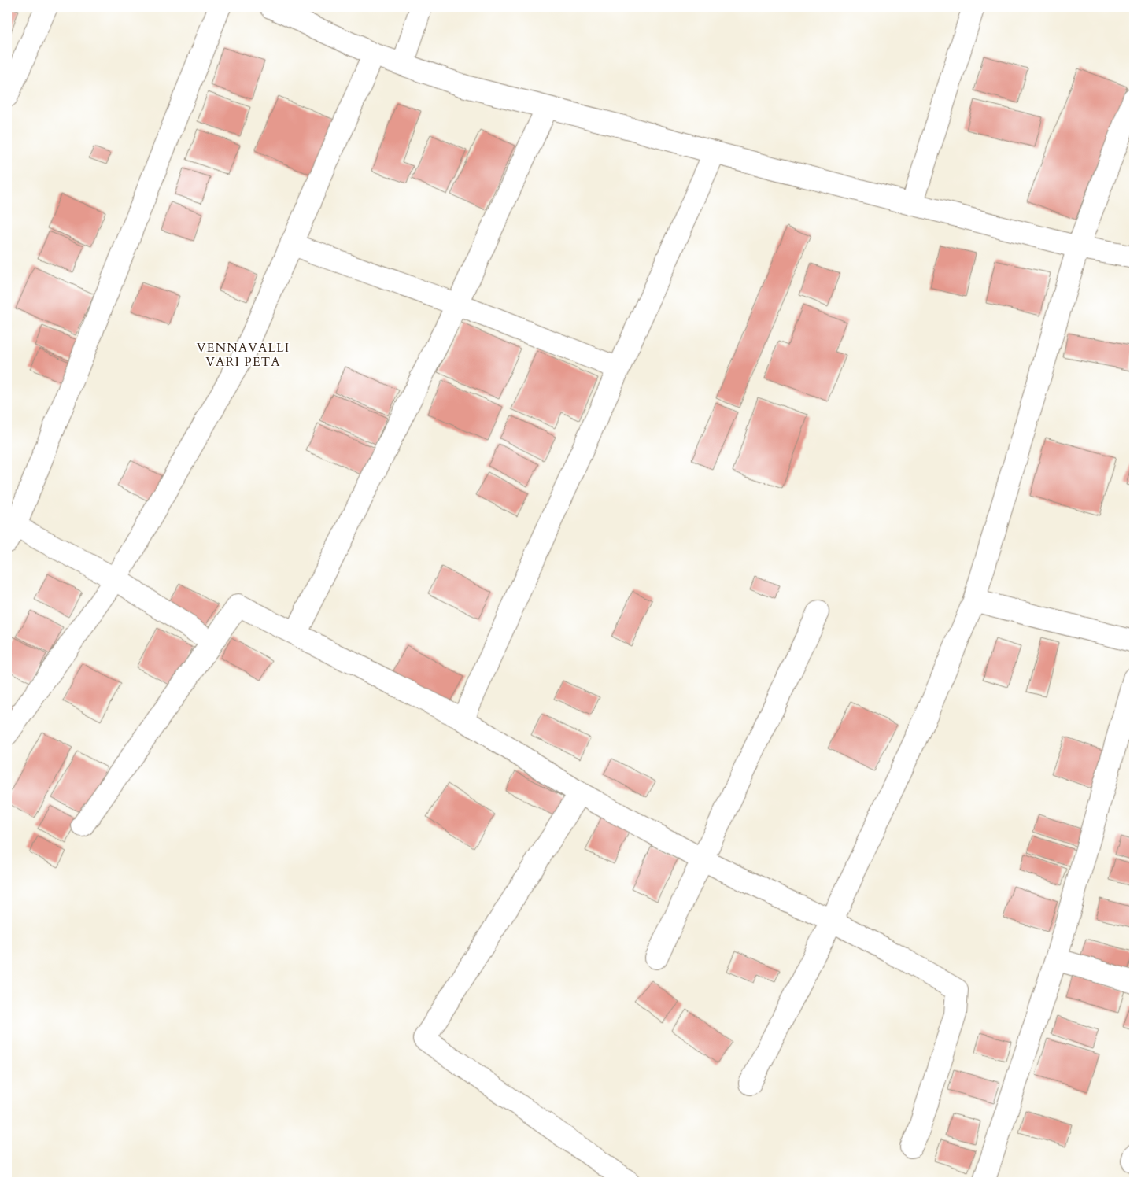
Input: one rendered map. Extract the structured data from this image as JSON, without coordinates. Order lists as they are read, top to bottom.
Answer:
{
  "districts": ["VENNAVALLI VARI PETA"]
}
